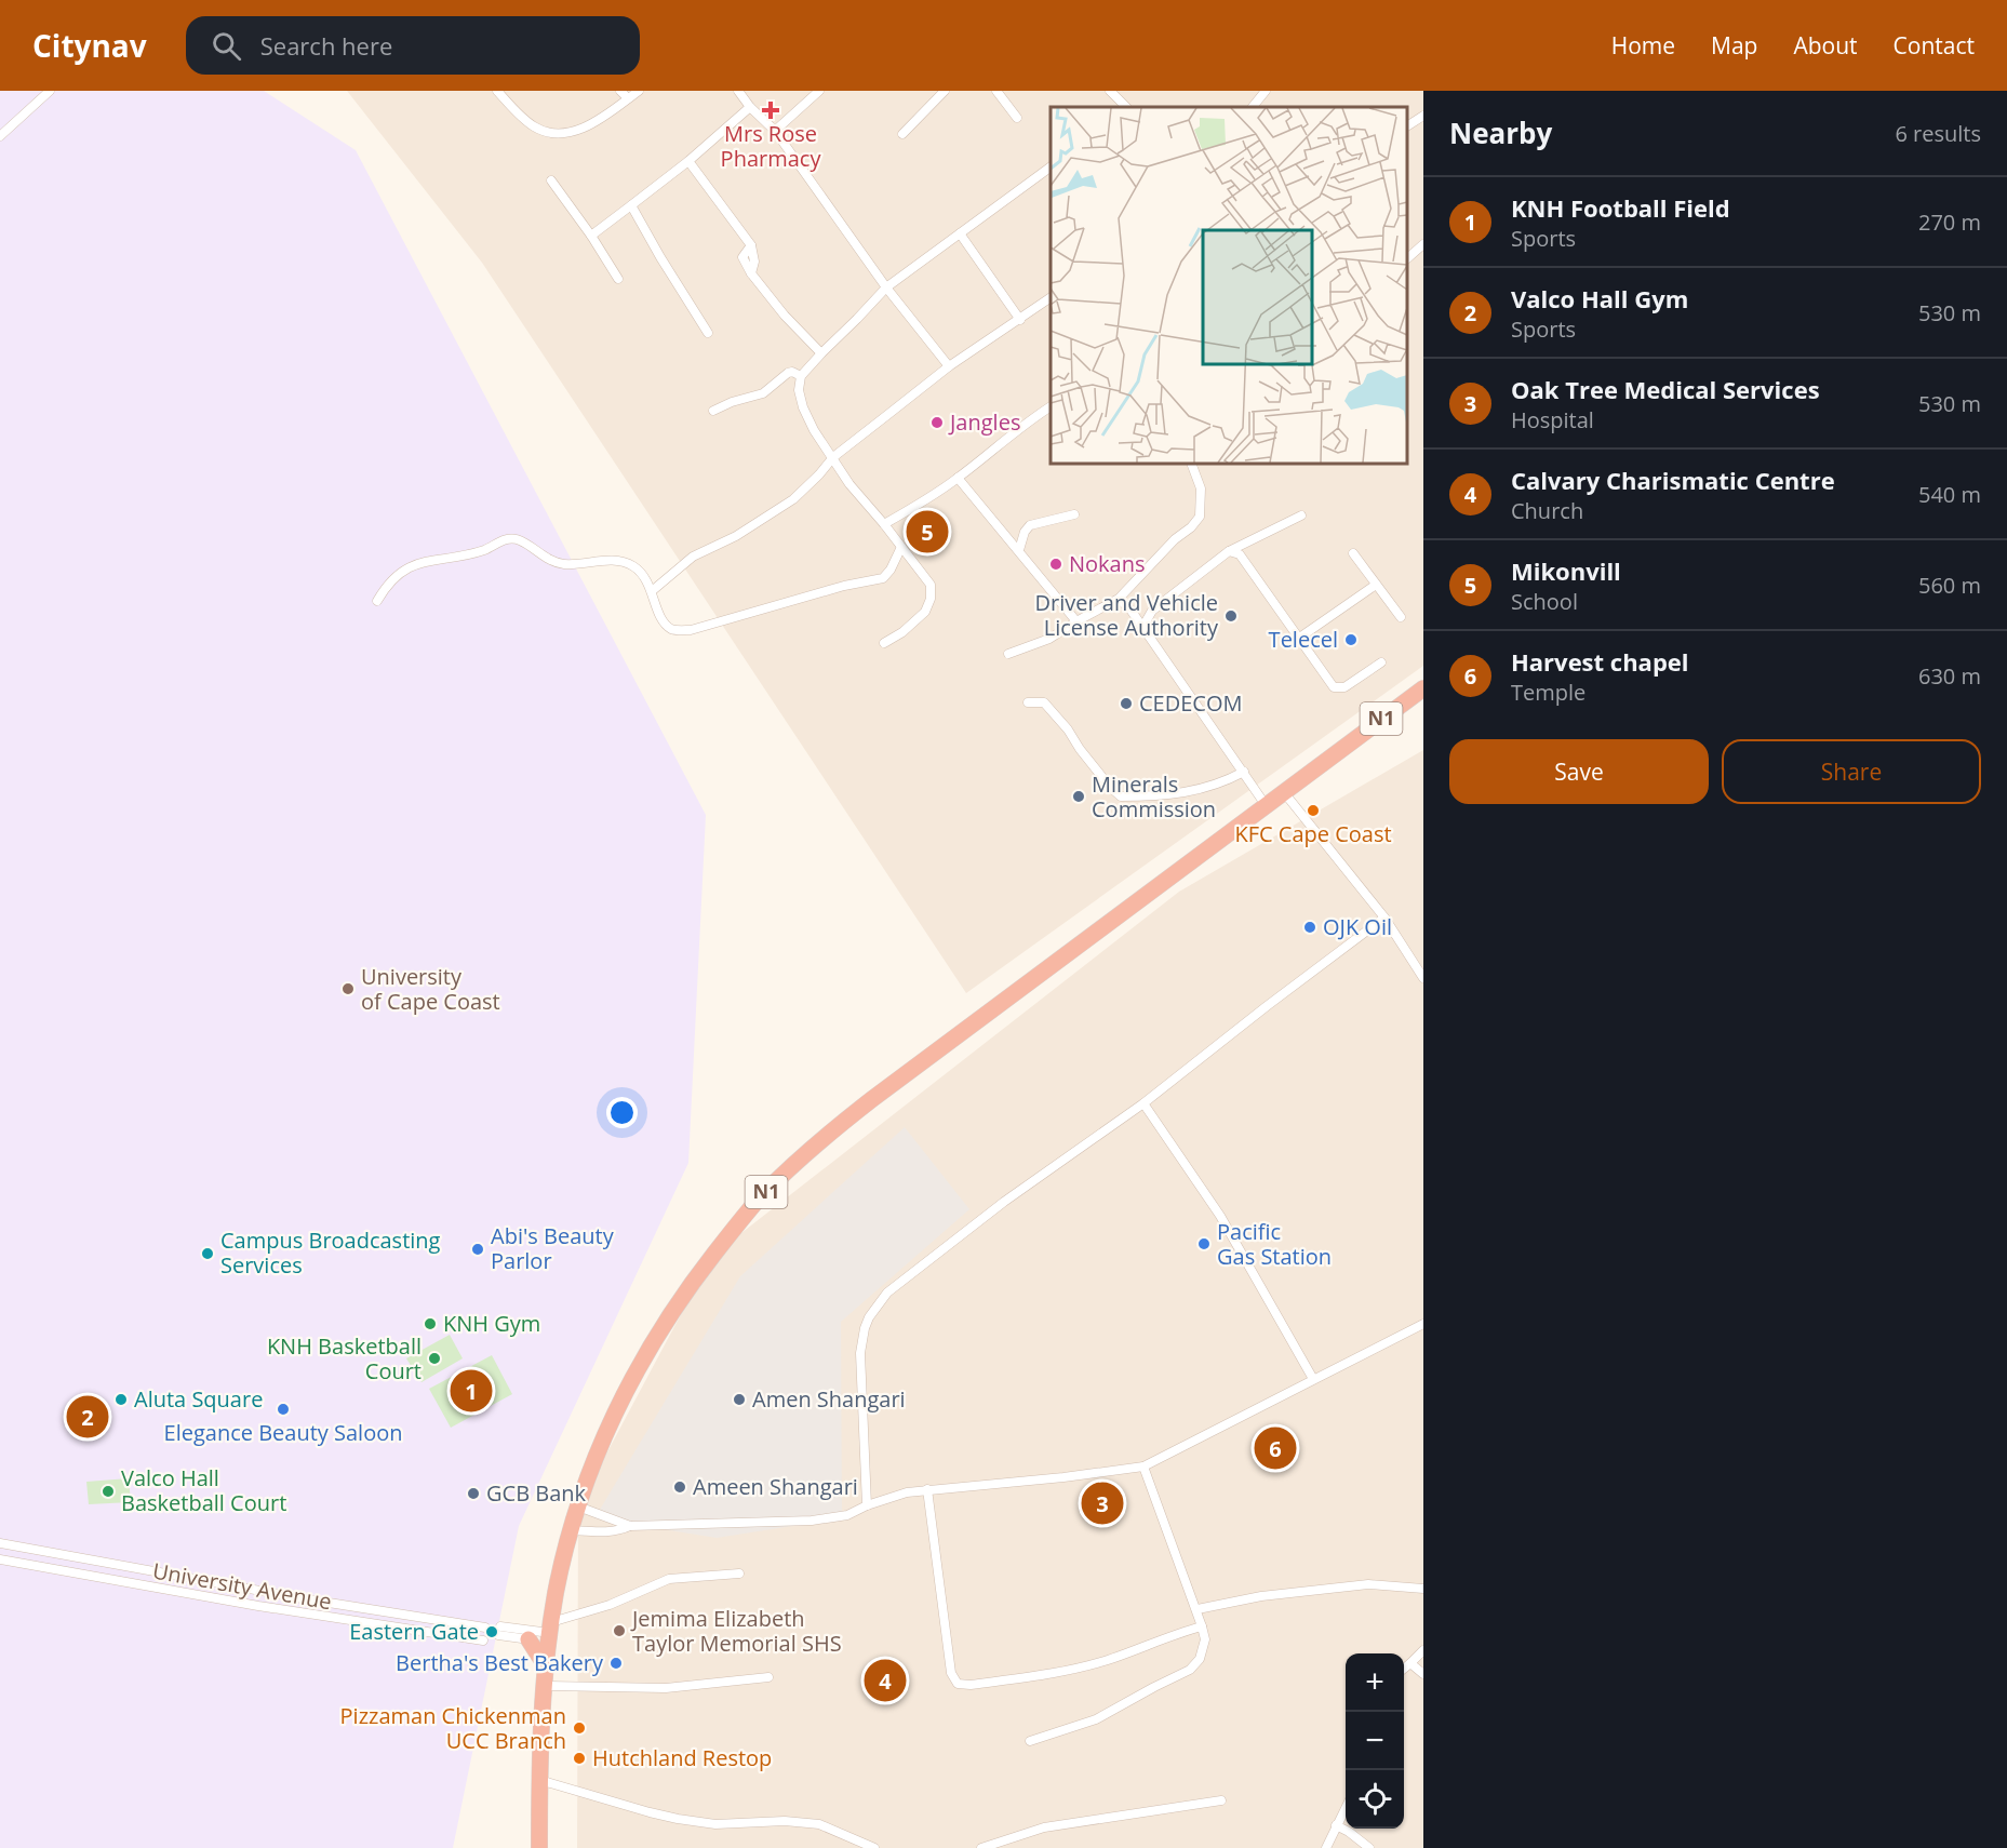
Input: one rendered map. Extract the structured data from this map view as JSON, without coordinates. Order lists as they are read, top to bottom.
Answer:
{
  "streets": {
    "highway": ["N1"],
    "street": ["University Avenue"]
  },
  "places": {
    "health": ["Mrs Rose Pharmacy"],
    "other": [
      "Jangles",
      "Nokans",
      "Driver and Vehicle License Authority",
      "Telecel",
      "CEDECOM",
      "Minerals Commission",
      "KFC Cape Coast",
      "OJK Oil",
      "University of Cape Coast",
      "Pacific Gas Station",
      "Abi's Beauty Parlor",
      "Campus Broadcasting Services",
      "KNH Gym",
      "KNH Basketball Court",
      "Aluta Square",
      "Amen Shangari",
      "Elegance Beauty Saloon",
      "Ameen Shangari",
      "Valco Hall Basketball Court",
      "GCB Bank",
      "Jemima Elizabeth Taylor Memorial SHS",
      "Eastern Gate",
      "Bertha's Best Bakery",
      "Pizzaman Chickenman UCC Branch",
      "Hutchland Restop"
    ]
  },
  "page": {
    "header": "Citynav",
    "search": "Search here",
    "nav": [
      "Home",
      "Map",
      "About",
      "Contact"
    ],
    "heading": ["Nearby", "6 results"],
    "list": [
      {
        "mark": "1",
        "name": "KNH Football Field",
        "note": "Sports",
        "value": "270 m"
      },
      {
        "mark": "2",
        "name": "Valco Hall Gym",
        "note": "Sports",
        "value": "530 m"
      },
      {
        "mark": "3",
        "name": "Oak Tree Medical Services",
        "note": "Hospital",
        "value": "530 m"
      },
      {
        "mark": "4",
        "name": "Calvary Charismatic Centre",
        "note": "Church",
        "value": "540 m"
      },
      {
        "mark": "5",
        "name": "Mikonvill",
        "note": "School",
        "value": "560 m"
      },
      {
        "mark": "6",
        "name": "Harvest chapel",
        "note": "Temple",
        "value": "630 m"
      }
    ],
    "pins": [
      "5",
      "1",
      "2",
      "6",
      "3",
      "4"
    ],
    "buttons": ["Save", "Share"],
    "map_buttons": ["+", "−"]
  }
}
